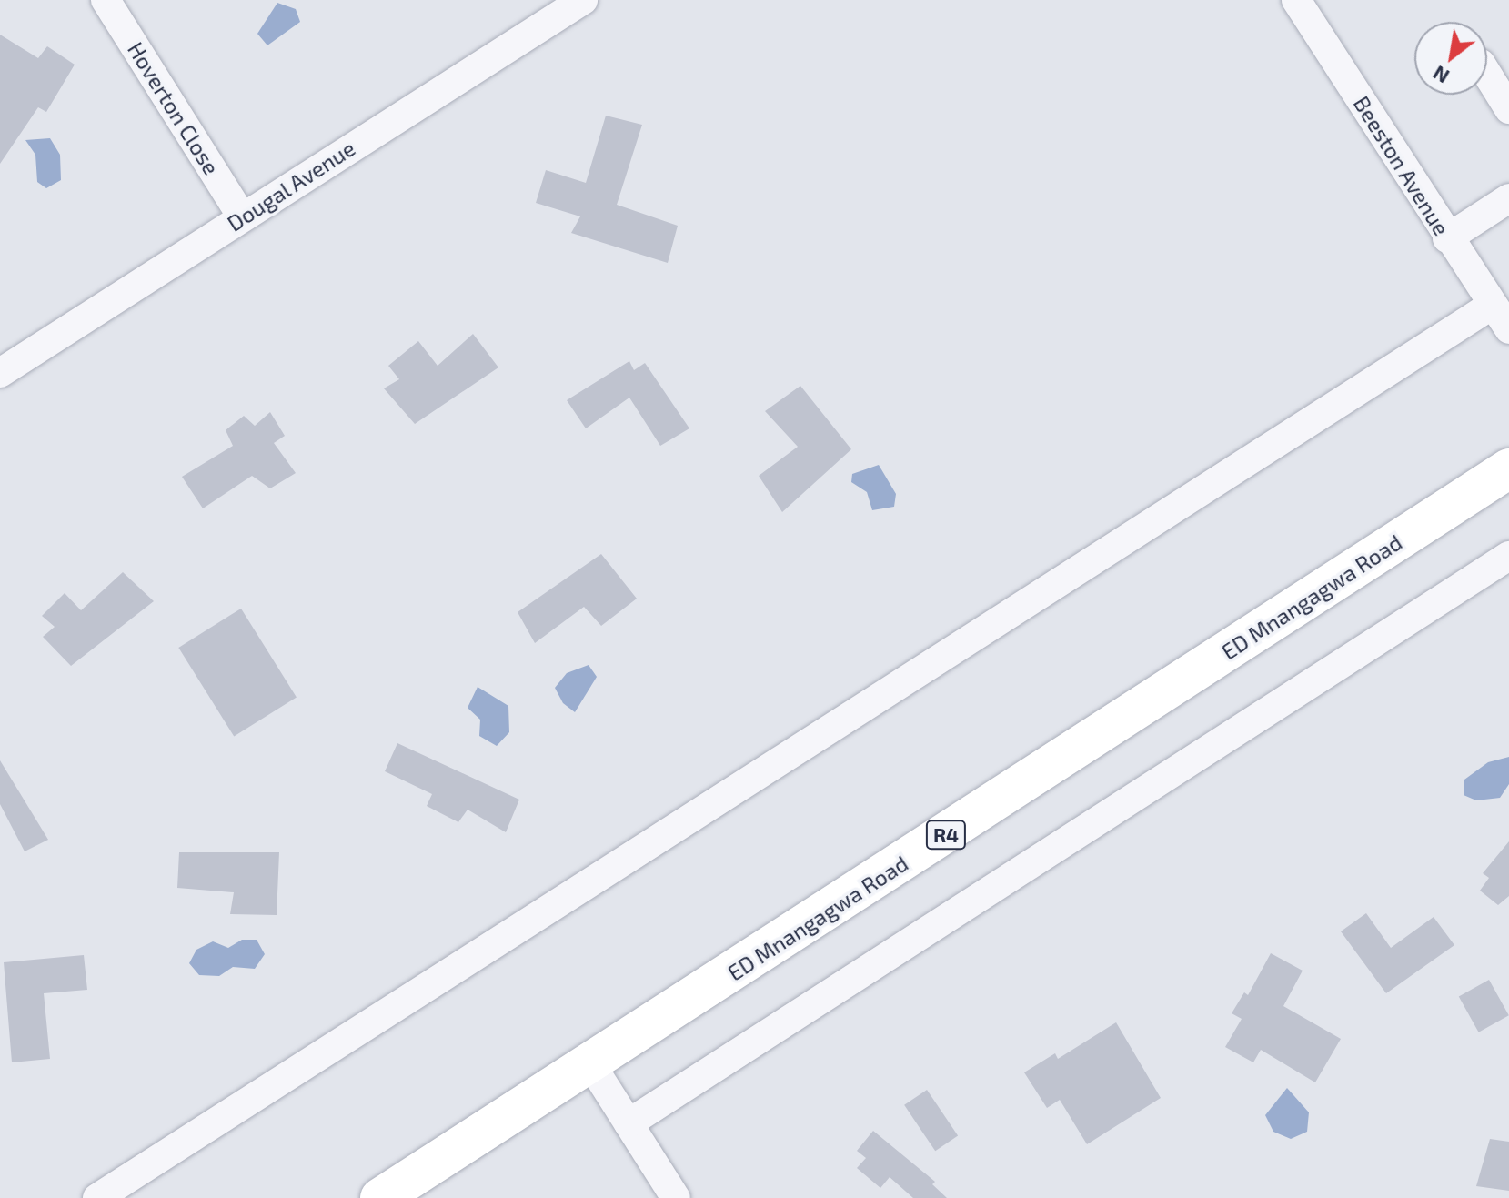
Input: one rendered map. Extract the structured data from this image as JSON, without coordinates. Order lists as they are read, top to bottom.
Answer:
{
  "streets": {
    "highway": ["ED Mnangagwa Road", "R4"],
    "street": ["Hoverton Close", "Beeston Avenue", "Dougal Avenue"]
  },
  "crossings": [
    ["Hoverton Close", "Dougal Avenue"]
  ],
  "north": "bottom left"
}
